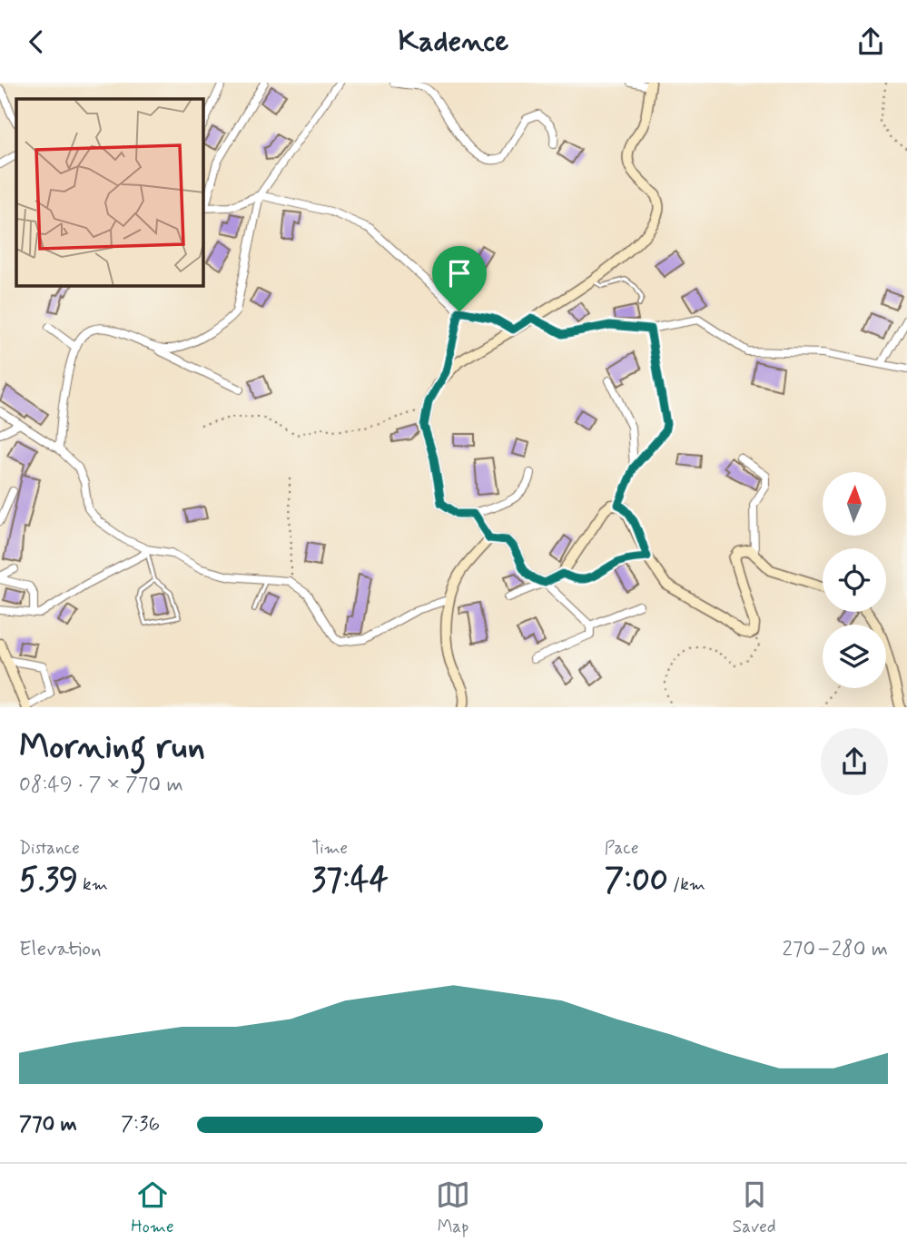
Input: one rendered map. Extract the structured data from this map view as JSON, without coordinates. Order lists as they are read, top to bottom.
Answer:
{
  "north": "top",
  "page": {
    "header": "Kadence",
    "heading": ["Morning run", "08:49 · 7 × 770 m"],
    "stats": [
      ["Distance", "5.39 km"],
      ["Time", "37:44"],
      ["Pace", "7:00 /km"]
    ],
    "chart": ["Elevation", "270–280 m"],
    "list": [
      {
        "name": "770 m",
        "note": "7:36"
      }
    ],
    "tabs": ["Home", "Map", "Saved"]
  }
}
